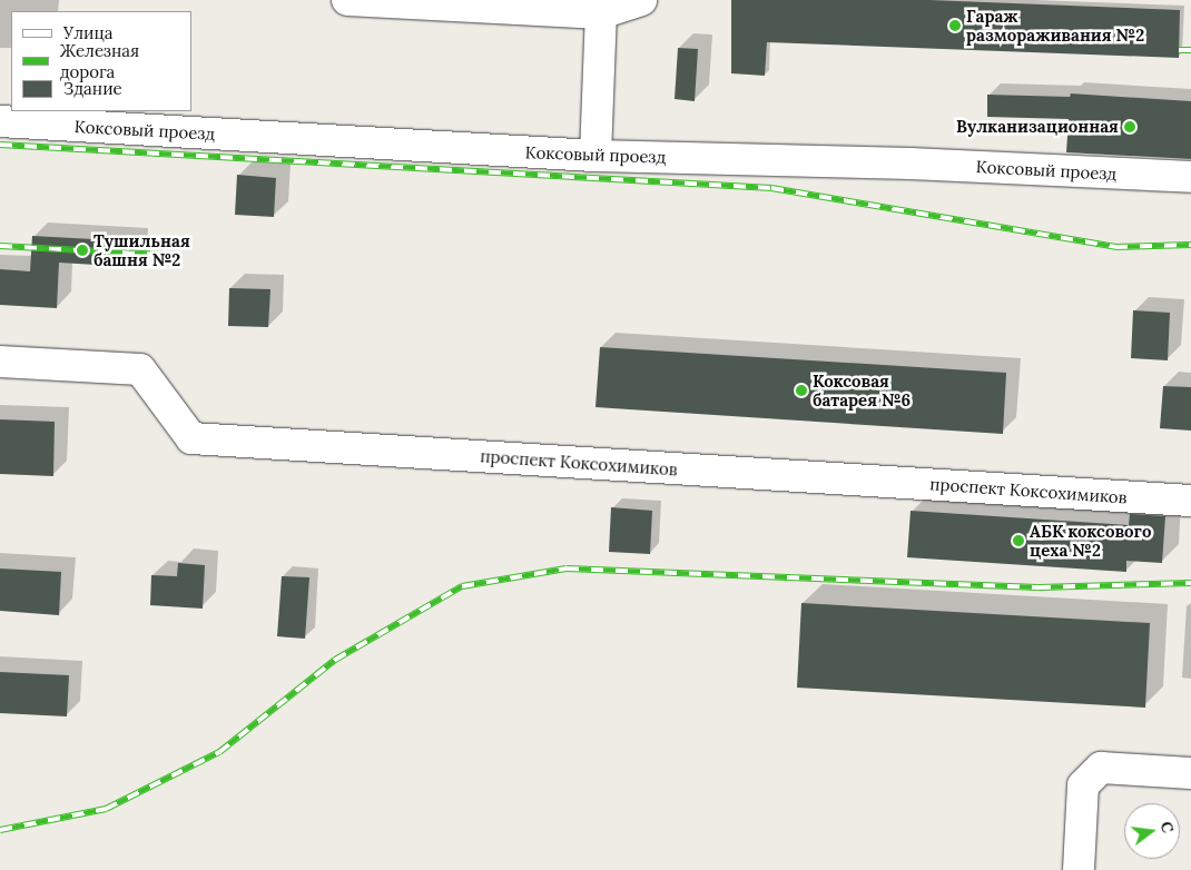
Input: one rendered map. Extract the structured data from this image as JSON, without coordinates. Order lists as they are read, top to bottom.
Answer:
{
  "streets": {
    "street": ["Коксовый проезд", "проспект Коксохимиков"]
  },
  "places": [
    "Гараж размораживания №2",
    "Вулканизационная",
    "Тушильная башня №2",
    "Коксовая батарея №6",
    "АБК коксового цеха №2"
  ],
  "legend": ["Улица", "Железная дорога", "Здание"],
  "north": "right"
}
